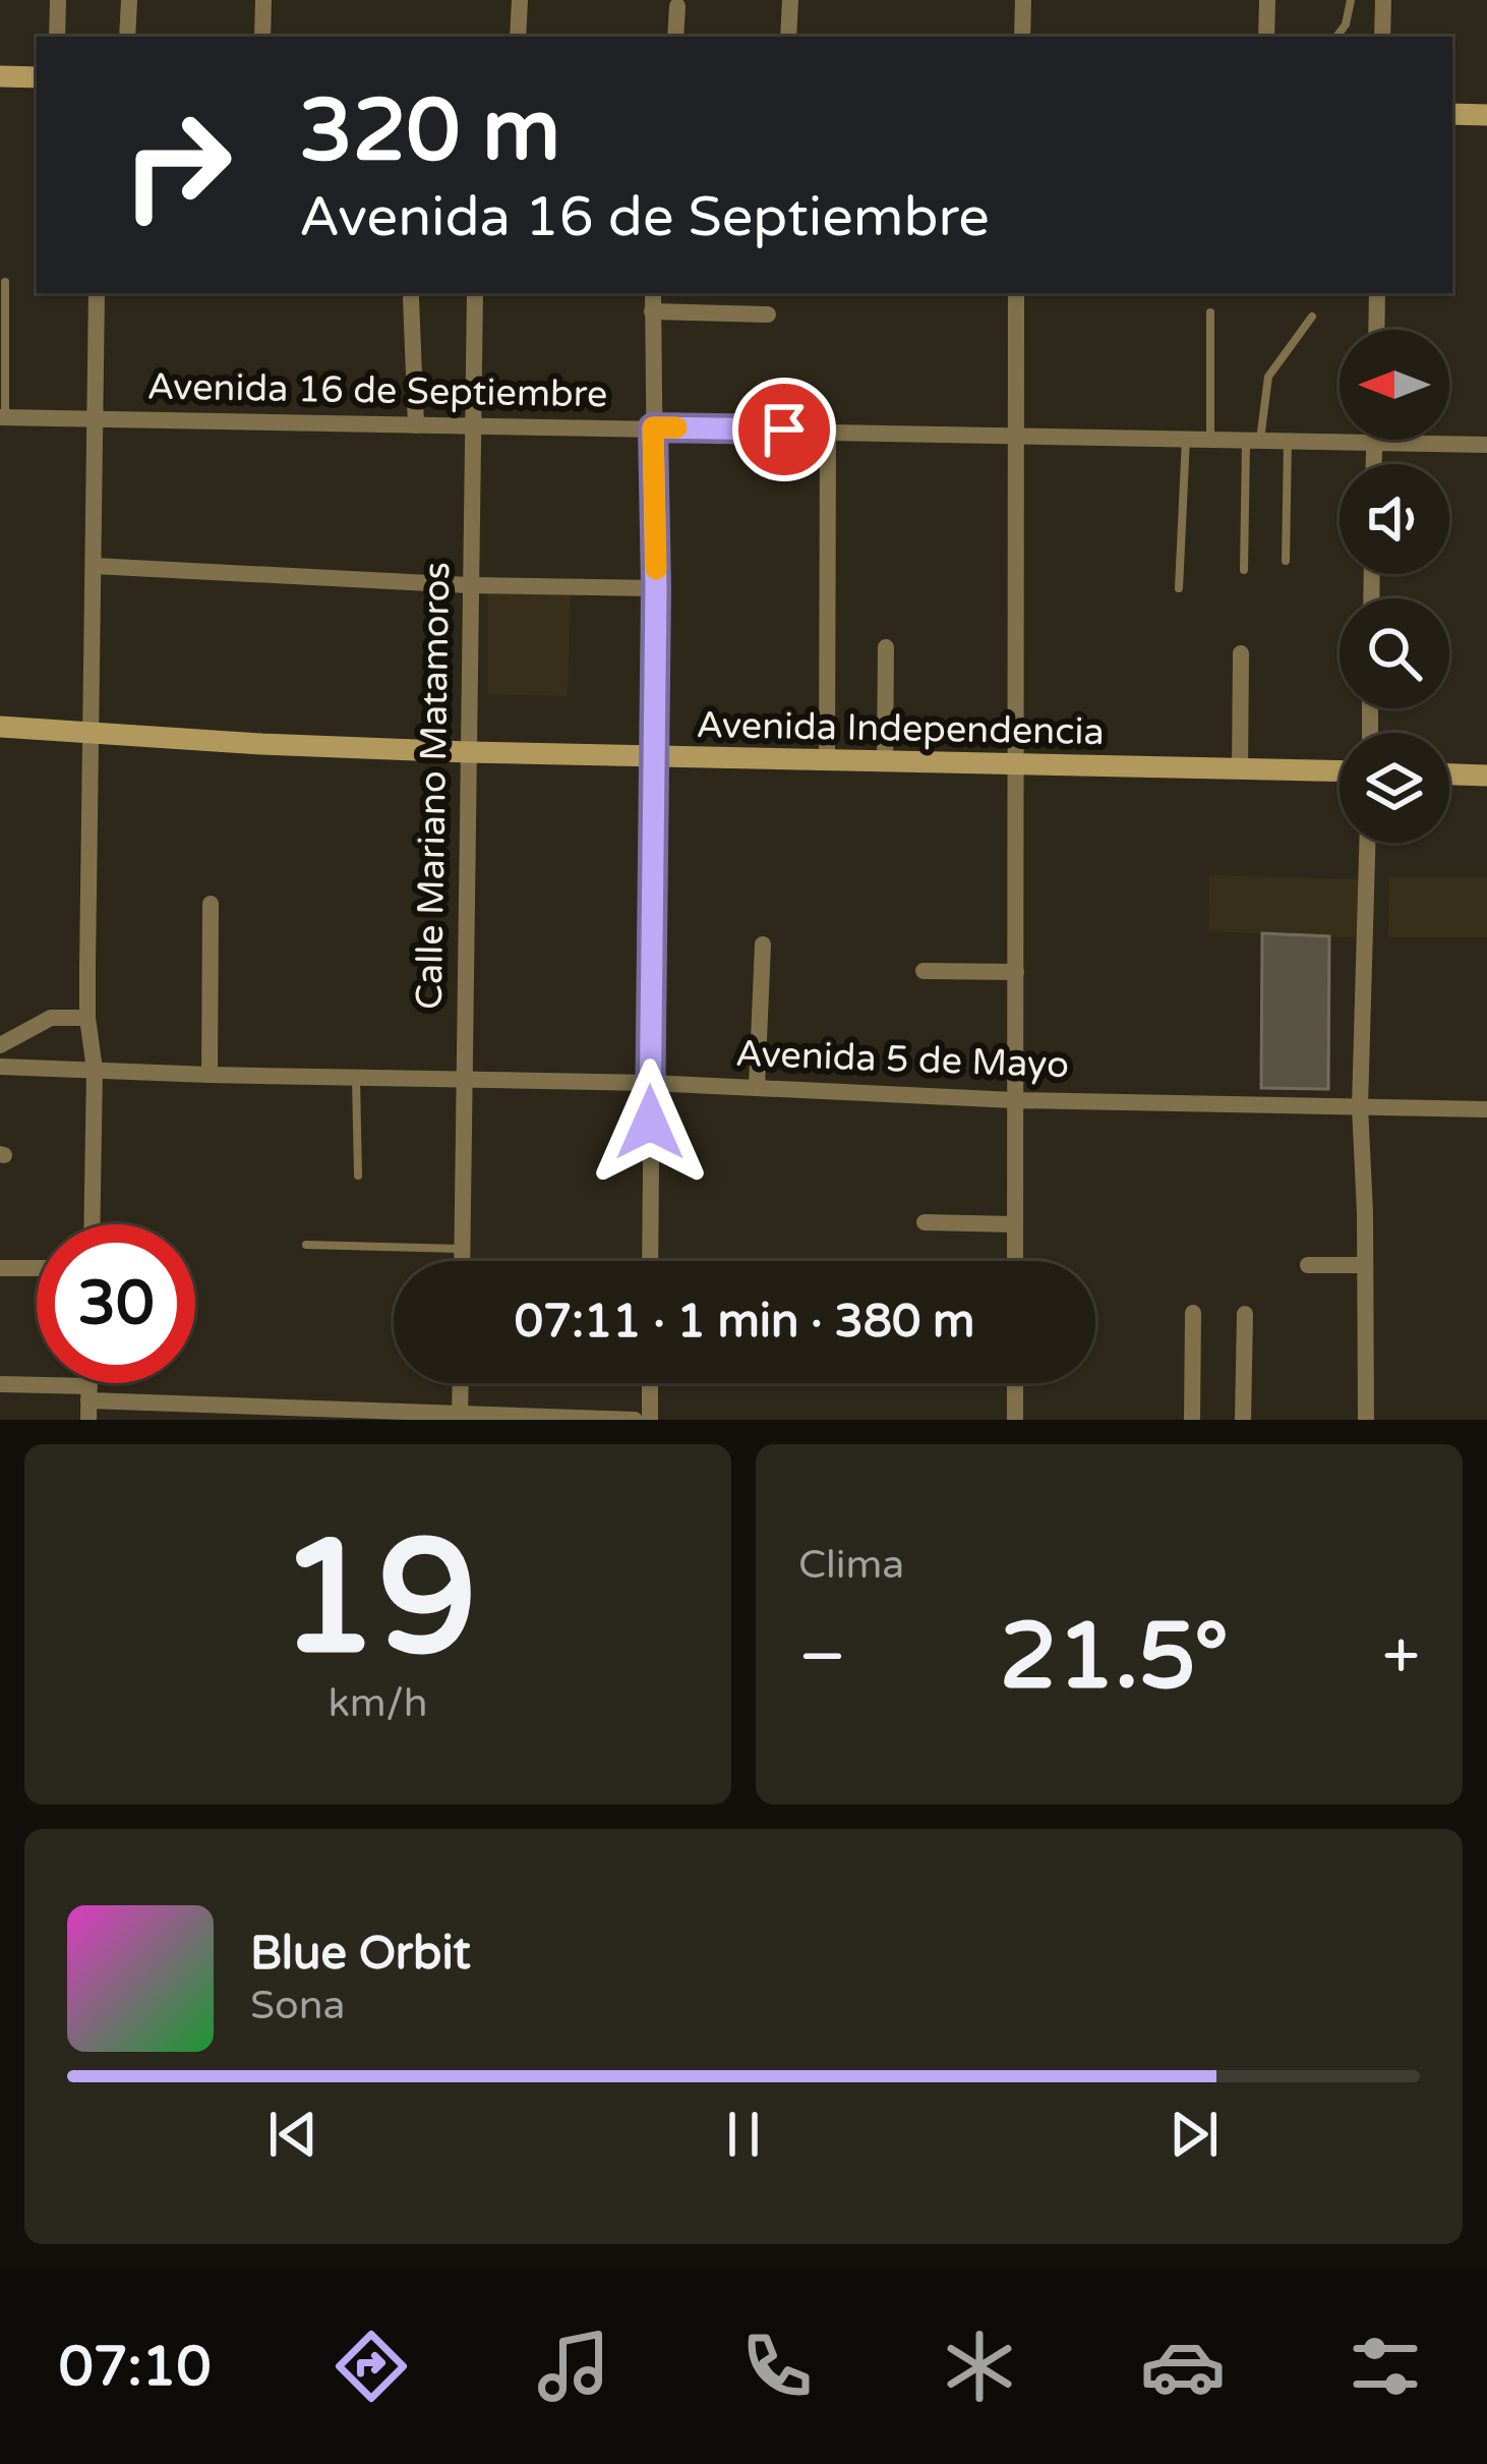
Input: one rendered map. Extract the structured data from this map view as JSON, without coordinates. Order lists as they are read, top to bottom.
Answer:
{
  "streets": {
    "main road": ["Avenida Independencia"],
    "street": ["Avenida 16 de Septiembre", "Calle Mariano Matamoros", "Avenida 5 de Mayo"]
  },
  "crossings": [
    ["Avenida 16 de Septiembre", "Calle Mariano Matamoros"],
    ["Avenida Independencia", "Calle Mariano Matamoros"],
    ["Calle Mariano Matamoros", "Avenida 5 de Mayo"]
  ],
  "north": "left",
  "page": {
    "turn": ["320 m", "Avenida 16 de Septiembre"],
    "limit": "30",
    "trip": "07:11 · 1 min · 380 m",
    "tile": [
      ["19", "km/h"],
      "Clima"
    ],
    "heat": ["−", "21.5°", "+"],
    "song": ["Blue Orbit", "Sona"],
    "tabs": "07:10"
  }
}
